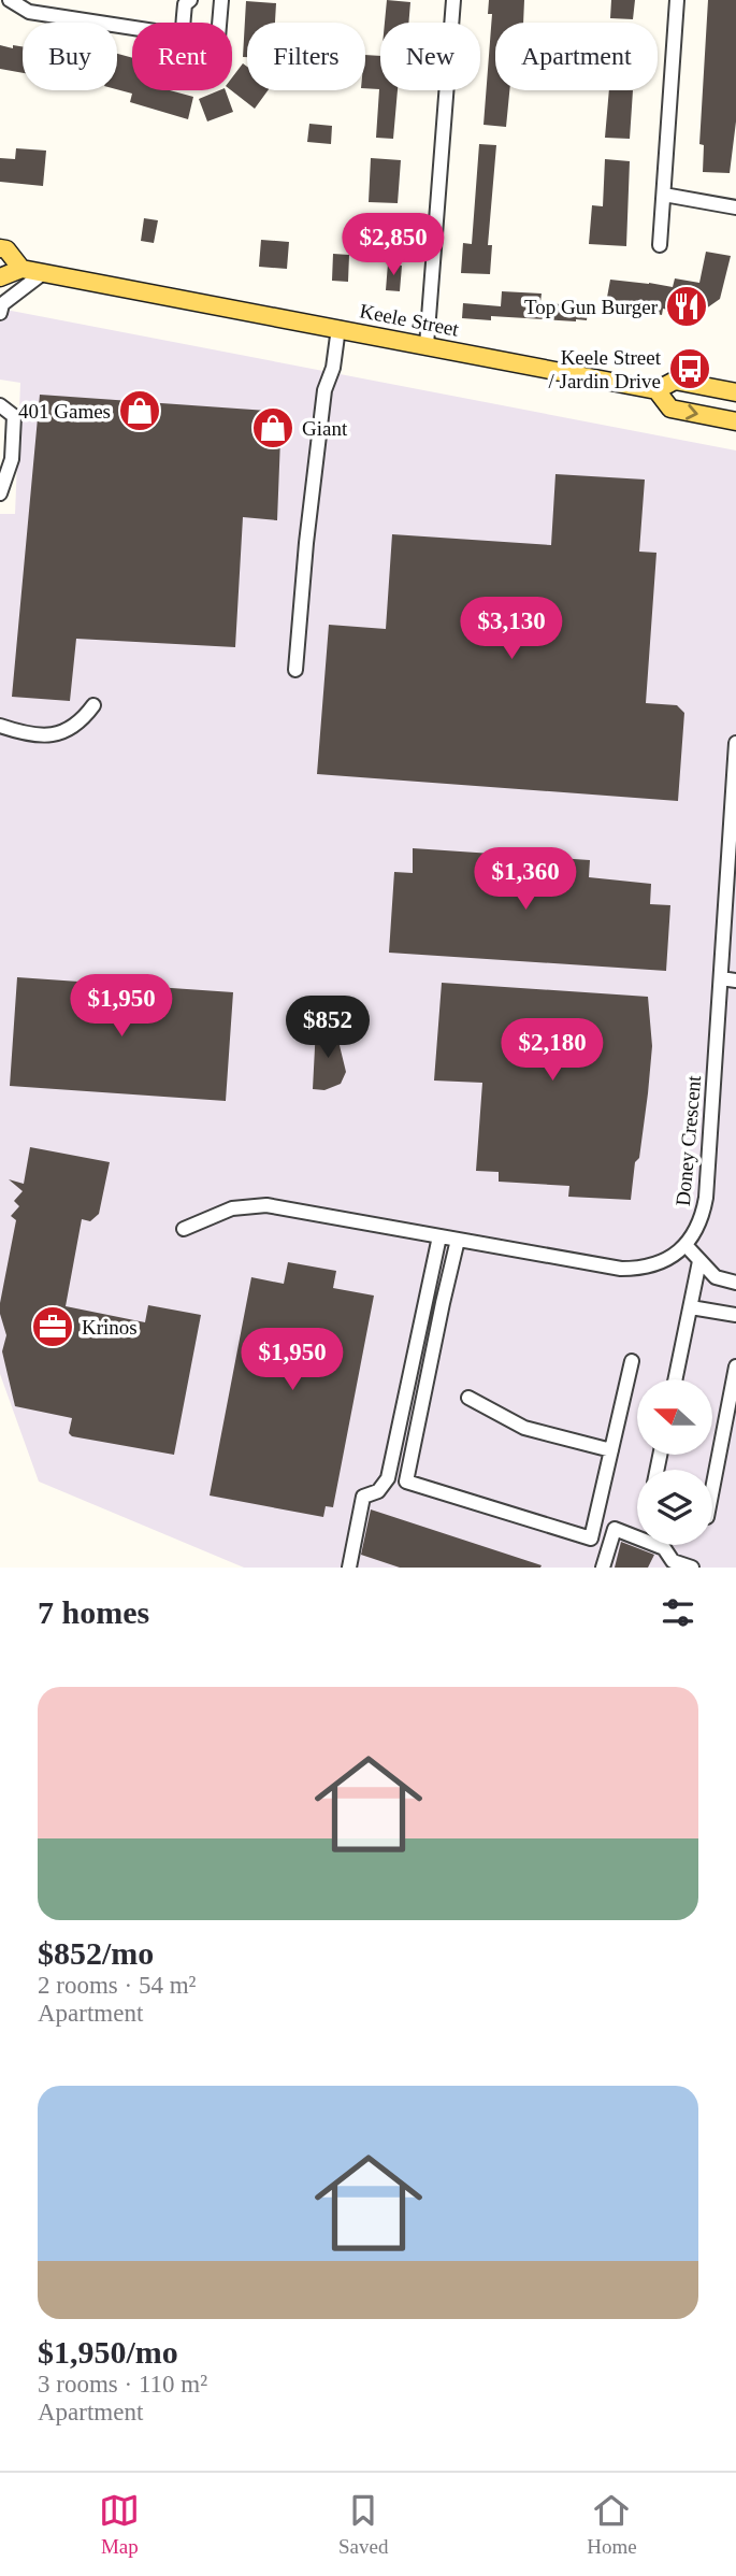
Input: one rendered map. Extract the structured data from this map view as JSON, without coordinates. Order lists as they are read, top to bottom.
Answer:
{
  "streets": {
    "main road": ["Keele Street"],
    "street": ["Doney Crescent"]
  },
  "places": {
    "restaurant": ["Top Gun Burger"],
    "bus stop": ["Keele Street / Jardin Drive"],
    "shop": ["401 Games", "Giant"],
    "office": ["Krinos"]
  },
  "north": "left",
  "page": {
    "chip": [
      "Buy",
      "Rent",
      "Filters",
      "New",
      "Apartment"
    ],
    "price": [
      "$2,850",
      "$3,130",
      "$1,360",
      "$1,950",
      "$852",
      "$2,180",
      "$1,950"
    ],
    "heading": "7 homes",
    "list": [
      {
        "name": "$852/mo",
        "note": "2 rooms · 54 m² · Apartment"
      },
      {
        "name": "$1,950/mo",
        "note": "3 rooms · 110 m² · Apartment"
      }
    ],
    "tabs": ["Map", "Saved", "Home"]
  }
}
